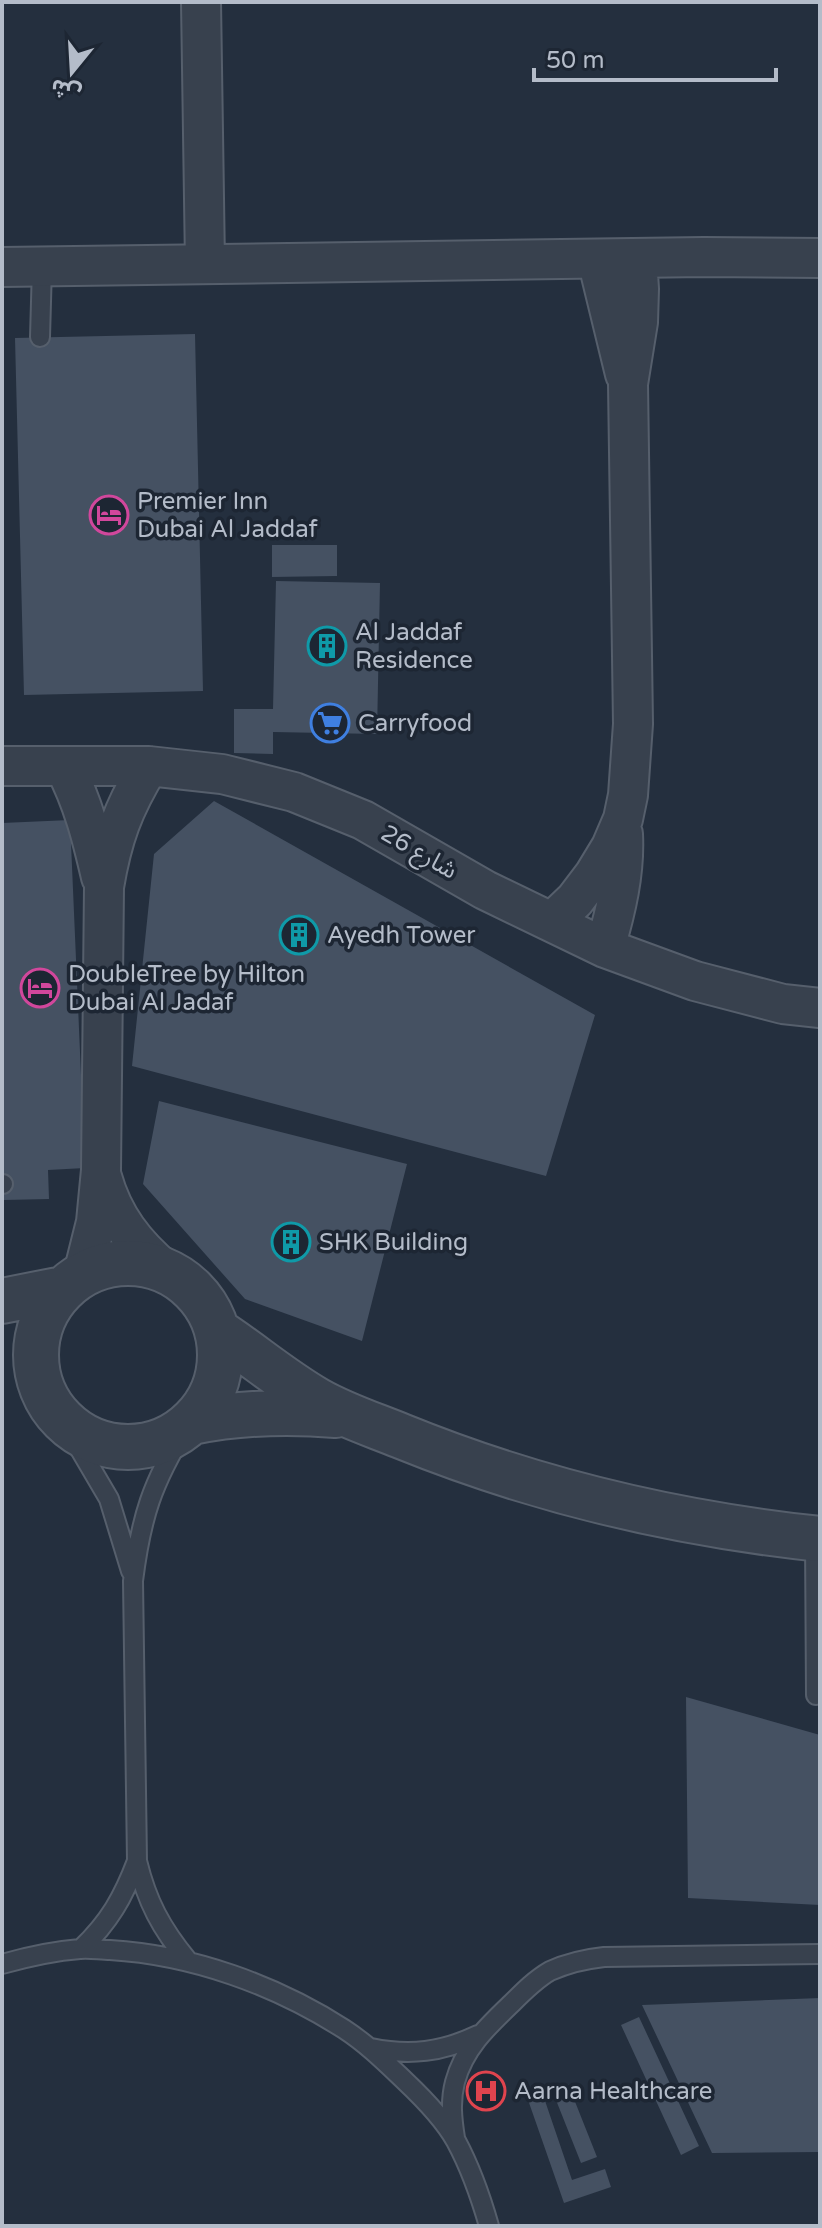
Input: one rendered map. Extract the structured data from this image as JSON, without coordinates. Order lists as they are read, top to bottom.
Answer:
{
  "streets": {
    "street": ["شارع 26"]
  },
  "places": {
    "hotel": ["Premier Inn Dubai Al Jaddaf", "DoubleTree by Hilton Dubai Al Jadaf"],
    "building": ["Al Jaddaf Residence", "Ayedh Tower", "SHK Building"],
    "supermarket": ["Carryfood"],
    "hospital": ["Aarna Healthcare"]
  },
  "scale_bar": "50 m",
  "north": "bottom"
}
